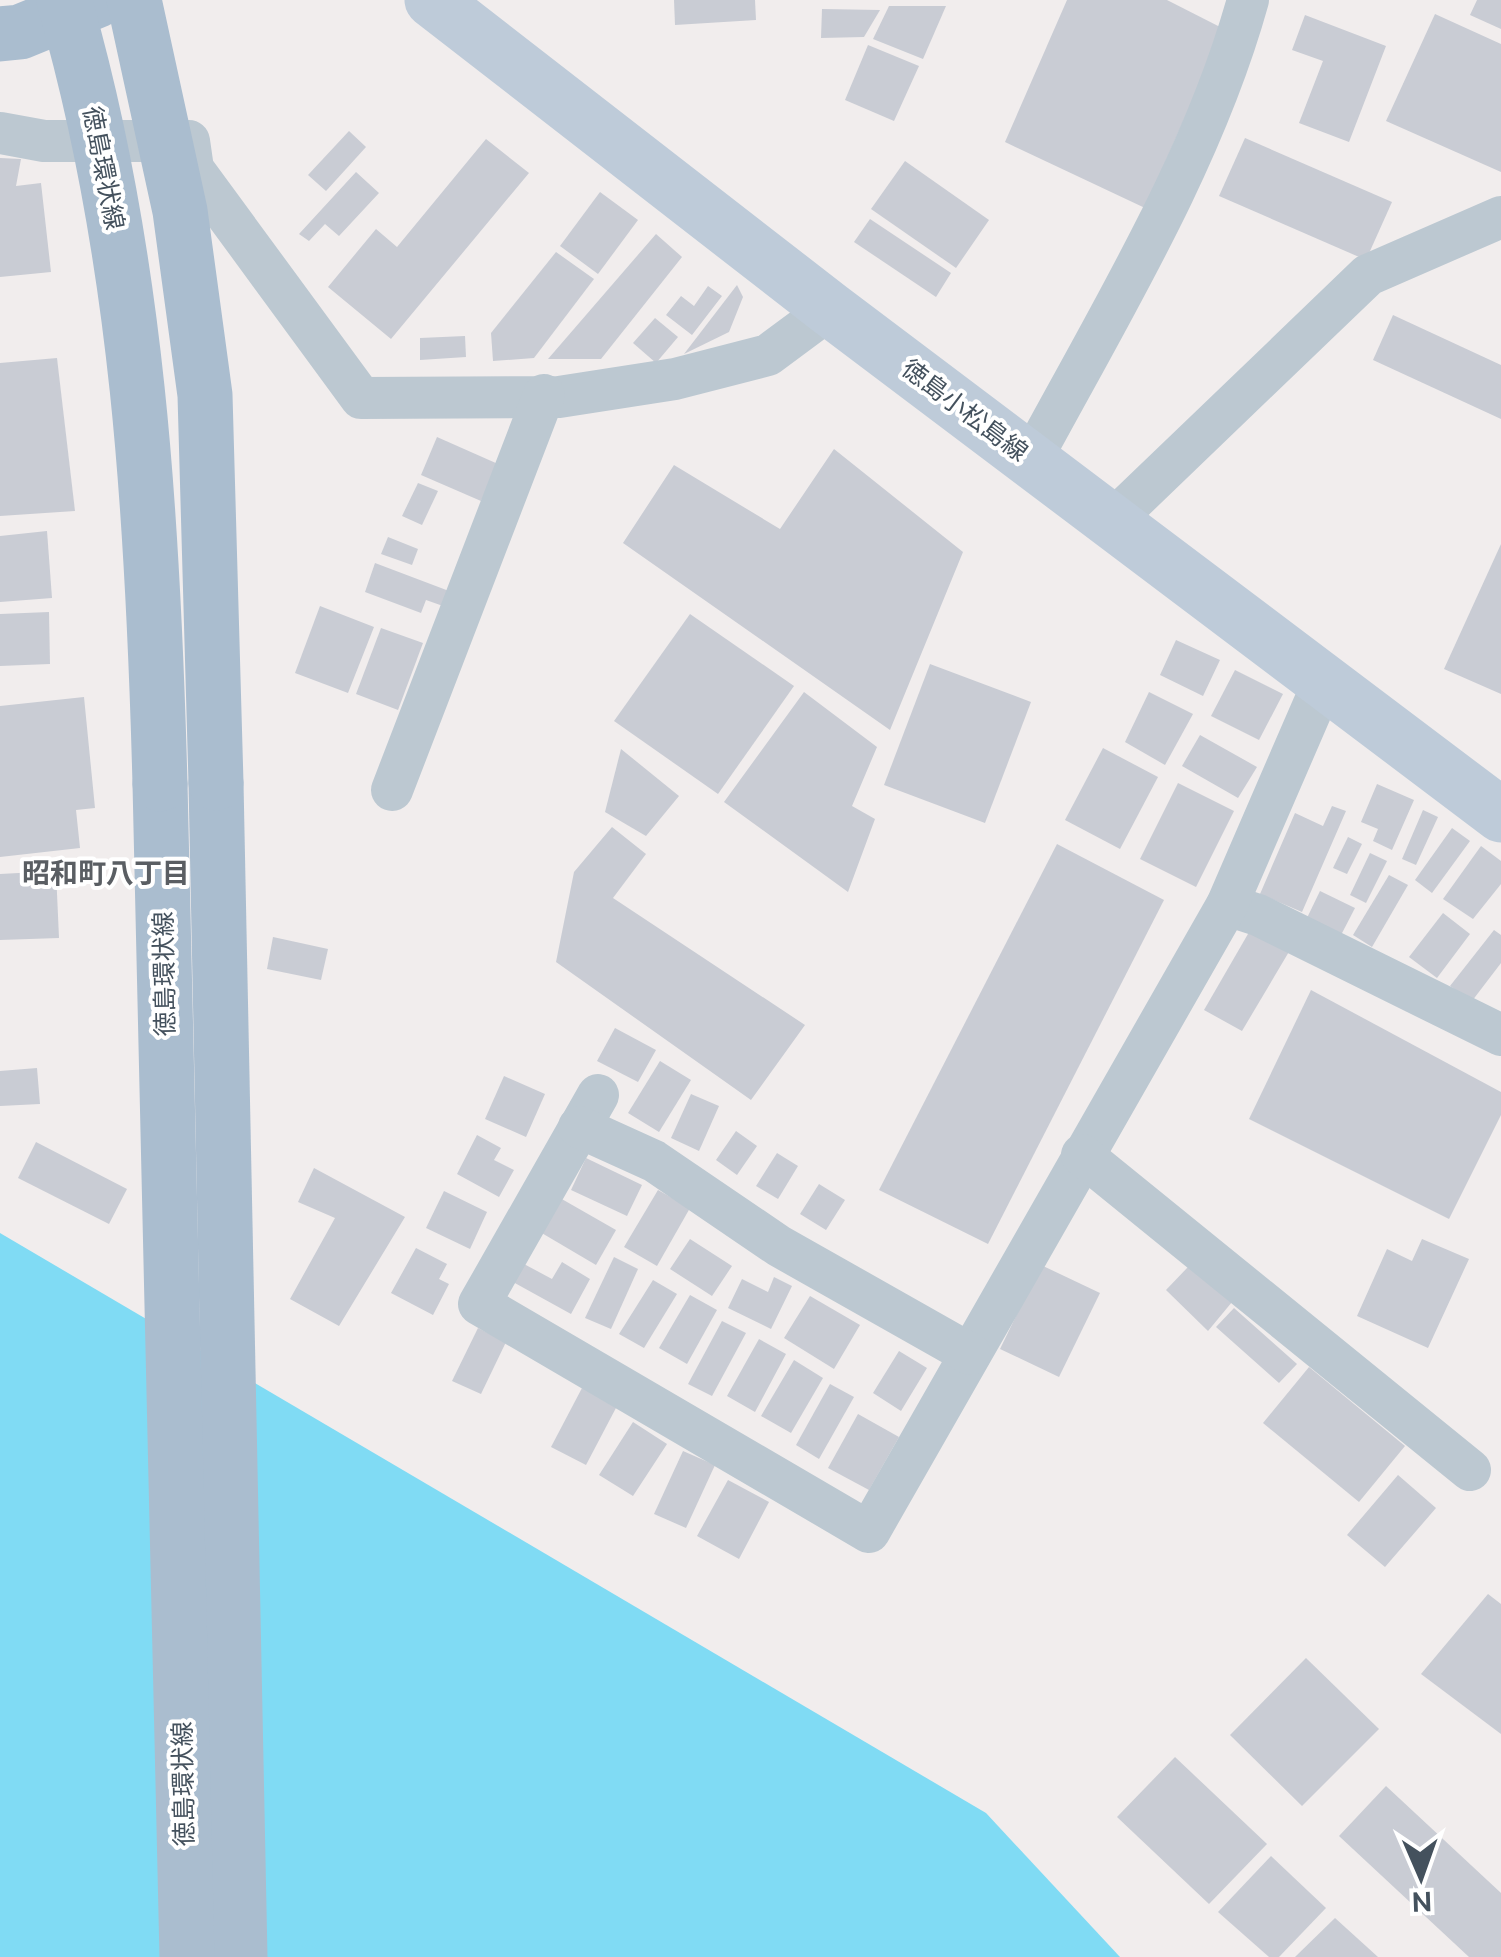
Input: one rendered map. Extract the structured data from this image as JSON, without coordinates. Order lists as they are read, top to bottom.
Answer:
{
  "streets": {
    "main road": ["徳島環状線", "徳島小松島線"]
  },
  "districts": ["昭和町八丁目"],
  "north": "bottom"
}
